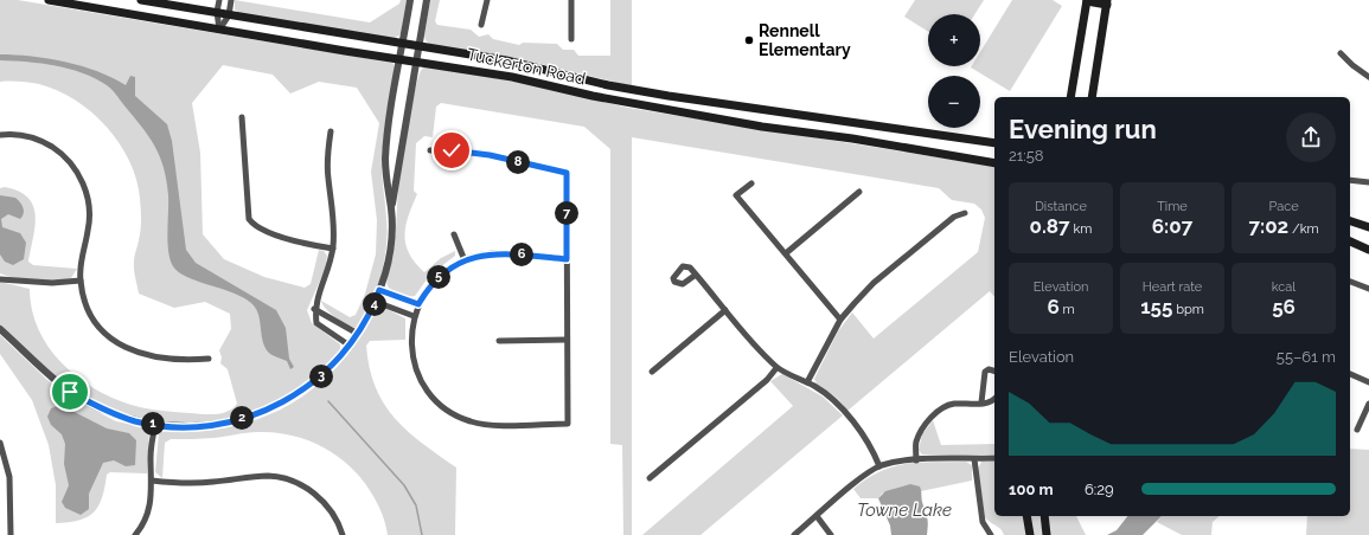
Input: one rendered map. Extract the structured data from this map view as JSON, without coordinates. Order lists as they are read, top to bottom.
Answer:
{
  "streets": {
    "main road": ["Tuckerton Road"]
  },
  "water": ["Towne Lake"],
  "places": ["Rennell Elementary"],
  "page": {
    "map_buttons": ["+", "−"],
    "heading": ["Evening run", "21:58"],
    "pins": [
      "8",
      "7",
      "6",
      "5",
      "4",
      "3",
      "2",
      "1"
    ],
    "stats": [
      ["Distance", "0.87 km"],
      ["Time", "6:07"],
      ["Pace", "7:02 /km"],
      ["Elevation", "6 m"],
      ["Heart rate", "155 bpm"],
      ["kcal", "56"]
    ],
    "chart": ["Elevation", "55–61 m"],
    "list": [
      {
        "name": "100 m",
        "note": "6:29"
      }
    ]
  }
}
